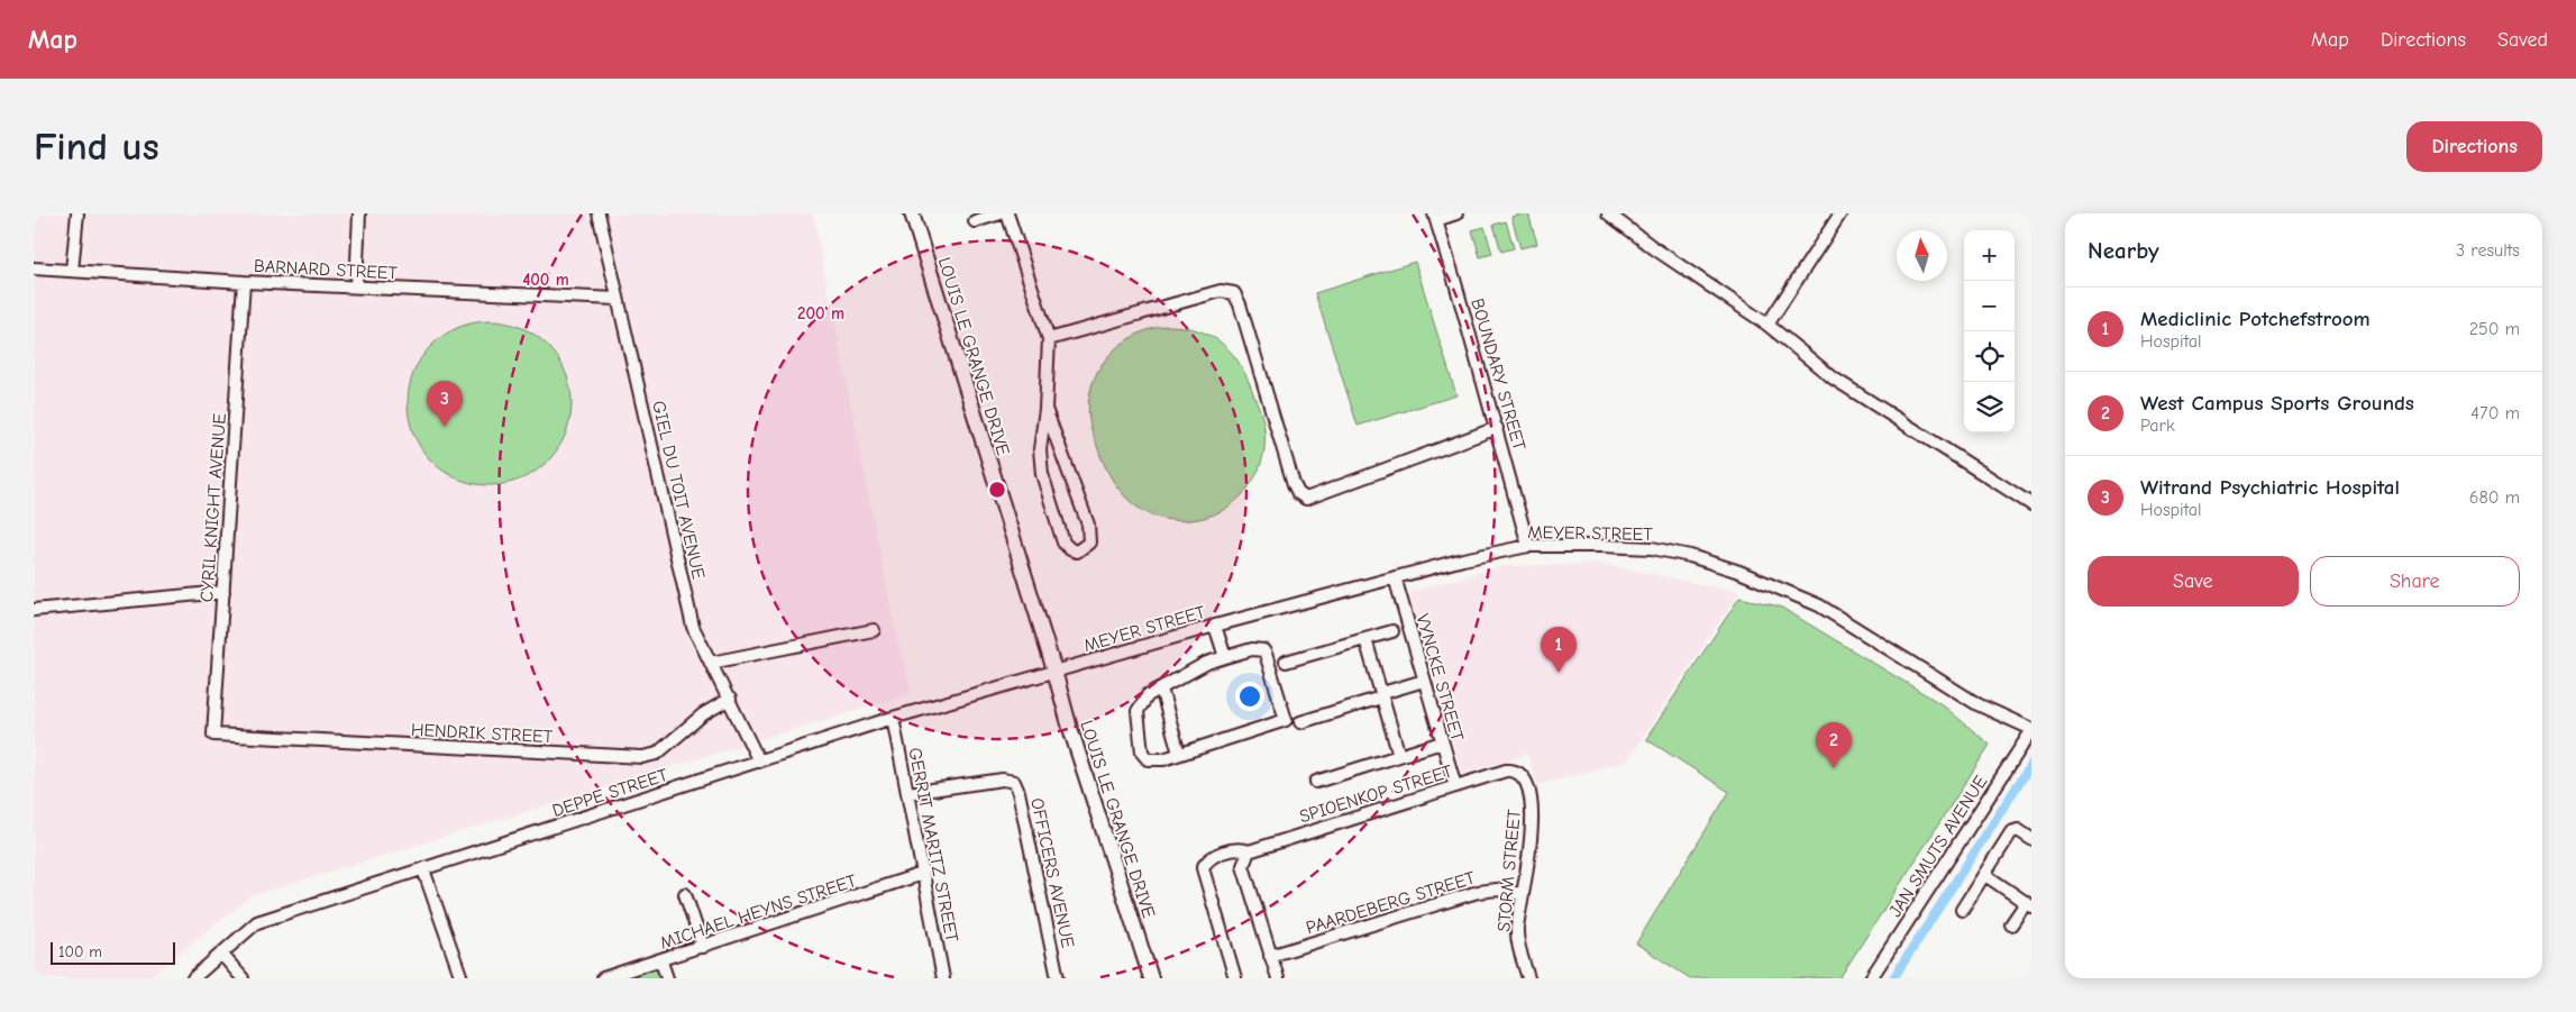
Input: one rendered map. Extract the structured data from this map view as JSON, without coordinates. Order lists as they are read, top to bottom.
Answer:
{
  "streets": {
    "main road": ["LOUIS LE GRANGE DRIVE"],
    "street": [
      "BARNARD STREET",
      "BOUNDARY STREET",
      "GIEL DU TOIT AVENUE",
      "CYRIL KNIGHT AVENUE",
      "MEYER STREET",
      "VYNCKE STREET",
      "HENDRIK STREET",
      "DEPPE STREET",
      "SPIOENKOP STREET",
      "GERRIT MARITZ STREET",
      "JAN SMUTS AVENUE",
      "STORM STREET",
      "OFFICERS AVENUE",
      "PAARDEBERG STREET",
      "MICHAEL HEYNS STREET"
    ]
  },
  "crossings": [
    ["BARNARD STREET", "GIEL DU TOIT AVENUE"],
    ["BARNARD STREET", "CYRIL KNIGHT AVENUE"],
    ["LOUIS LE GRANGE DRIVE", "MEYER STREET"],
    ["LOUIS LE GRANGE DRIVE", "DEPPE STREET"],
    ["BOUNDARY STREET", "MEYER STREET"],
    ["GIEL DU TOIT AVENUE", "HENDRIK STREET"],
    ["GIEL DU TOIT AVENUE", "DEPPE STREET"],
    ["CYRIL KNIGHT AVENUE", "HENDRIK STREET"],
    ["MEYER STREET", "VYNCKE STREET"],
    ["MEYER STREET", "DEPPE STREET"],
    ["MEYER STREET", "JAN SMUTS AVENUE"],
    ["VYNCKE STREET", "SPIOENKOP STREET"],
    ["DEPPE STREET", "GERRIT MARITZ STREET"],
    ["SPIOENKOP STREET", "STORM STREET"],
    ["GERRIT MARITZ STREET", "OFFICERS AVENUE"],
    ["GERRIT MARITZ STREET", "MICHAEL HEYNS STREET"],
    ["STORM STREET", "PAARDEBERG STREET"]
  ],
  "scale_bar": "100 m",
  "north": "top",
  "page": {
    "header": "Map",
    "nav": ["Map", "Directions", "Saved"],
    "buttons": [
      "Directions",
      ["Save", "Share"]
    ],
    "title": "Find us",
    "heading": ["Nearby", "3 results"],
    "map_buttons": ["+", "−"],
    "list": [
      {
        "mark": "1",
        "name": "Mediclinic Potchefstroom",
        "note": "Hospital",
        "value": "250 m"
      },
      {
        "mark": "2",
        "name": "West Campus Sports Grounds",
        "note": "Park",
        "value": "470 m"
      },
      {
        "mark": "3",
        "name": "Witrand Psychiatric Hospital",
        "note": "Hospital",
        "value": "680 m"
      }
    ],
    "pins": ["3", "1", "2"],
    "scale": "100 m"
  },
  "rings": ["400 m", "200 m"]
}
